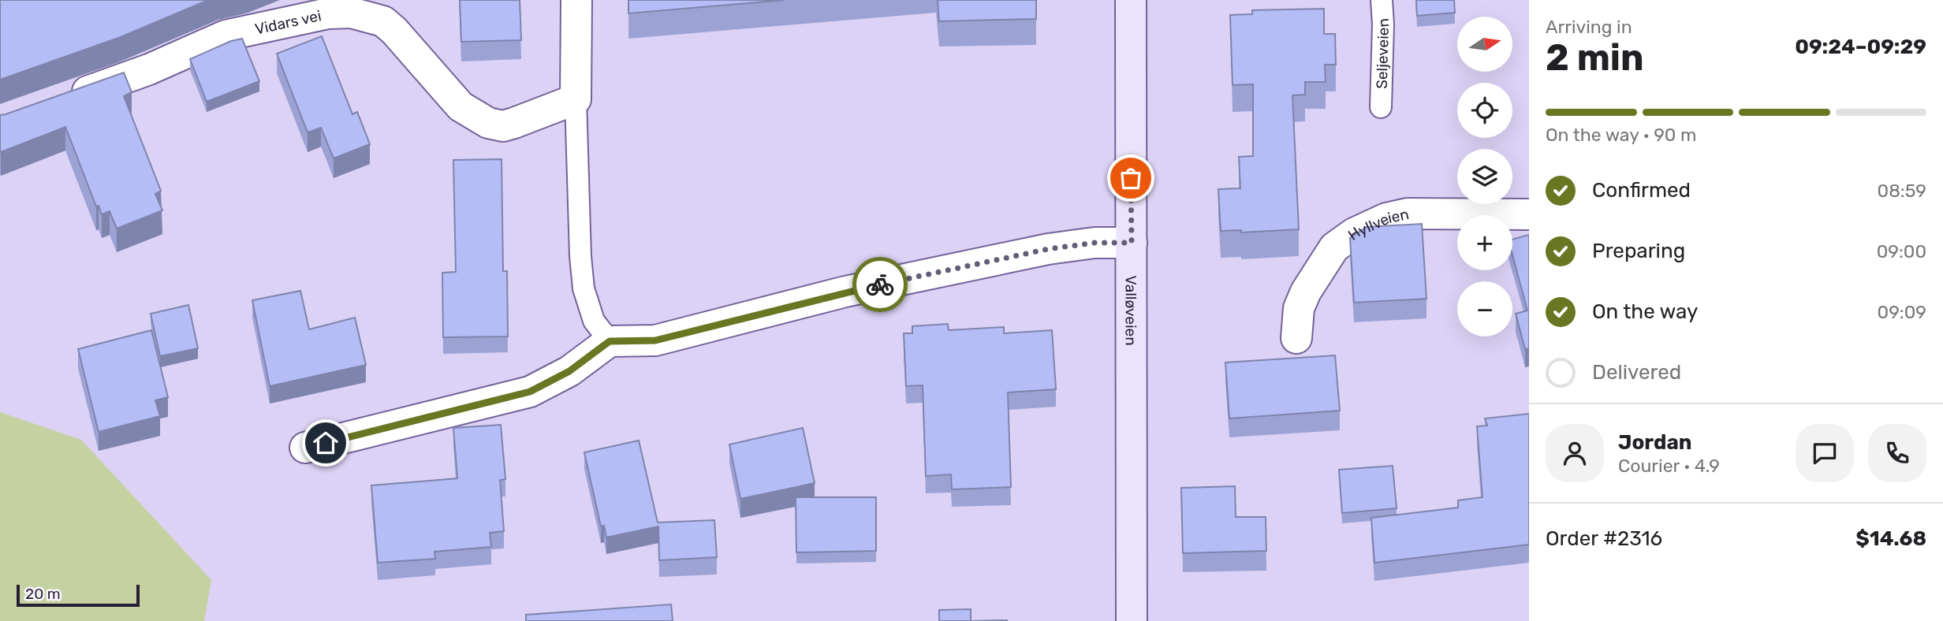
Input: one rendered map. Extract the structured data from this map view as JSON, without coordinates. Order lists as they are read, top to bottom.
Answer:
{
  "streets": {
    "main road": ["Valløveien"],
    "street": ["Vidars vei", "Hyllveien"],
    "lane": ["Seljeveien"]
  },
  "scale_bar": "20 m",
  "north": "right",
  "page": {
    "heading": ["2 min", "Arriving in", "09:24–09:29"],
    "panel": [
      "Jordan",
      "Courier · 4.9",
      "Order #2316",
      "$14.68"
    ],
    "map_buttons": ["+", "−"],
    "bar": "On the way · 90 m",
    "list": [
      ["Confirmed", "08:59"],
      ["Preparing", "09:00"],
      ["On the way", "09:09"],
      "Delivered"
    ],
    "scale": "20 m"
  }
}
